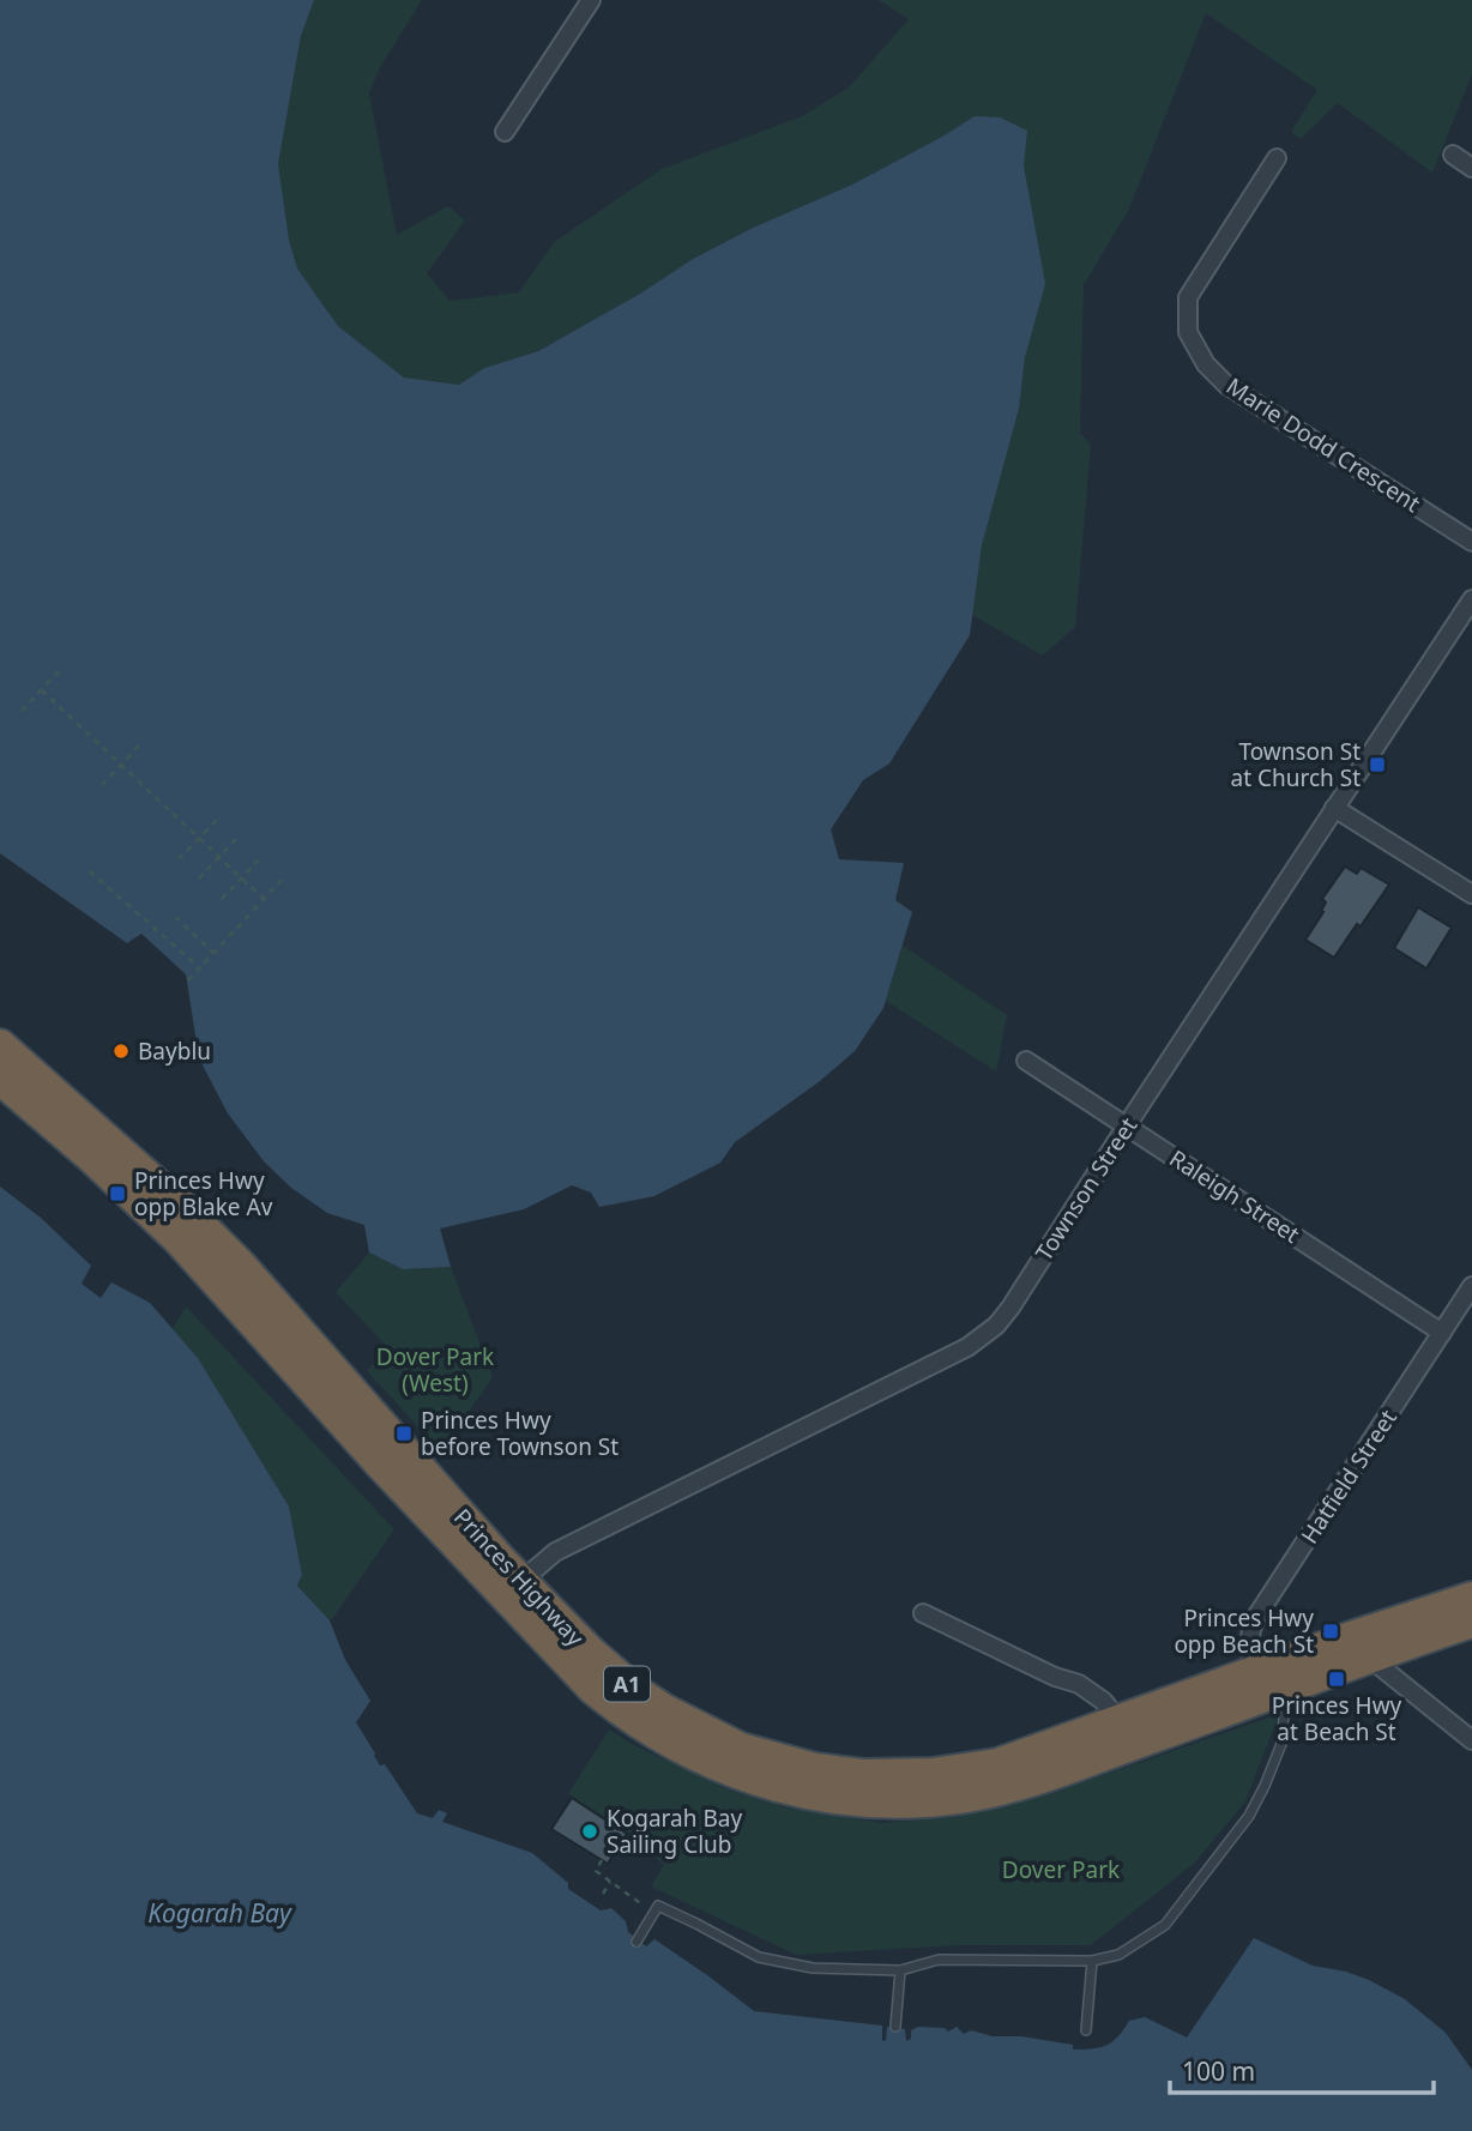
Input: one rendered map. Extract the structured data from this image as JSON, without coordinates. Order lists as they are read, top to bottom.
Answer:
{
  "streets": {
    "highway": ["Princes Highway", "A1"],
    "street": [
      "Marie Dodd Crescent",
      "Townson Street",
      "Raleigh Street",
      "Hatfield Street"
    ]
  },
  "crossings": [
    ["Townson Street", "Raleigh Street"],
    ["Townson Street", "Princes Highway"],
    ["Raleigh Street", "Hatfield Street"],
    ["Hatfield Street", "Princes Highway"]
  ],
  "water": ["Kogarah Bay"],
  "parks": ["Dover Park (West)", "Dover Park"],
  "places": {
    "transit": [
      "Townson St at Church St",
      "Princes Hwy opp Blake Av",
      "Princes Hwy before Townson St",
      "Princes Hwy opp Beach St",
      "Princes Hwy at Beach St"
    ],
    "other": ["Bayblu", "Kogarah Bay Sailing Club"]
  },
  "scale_bar": "100 m"
}
